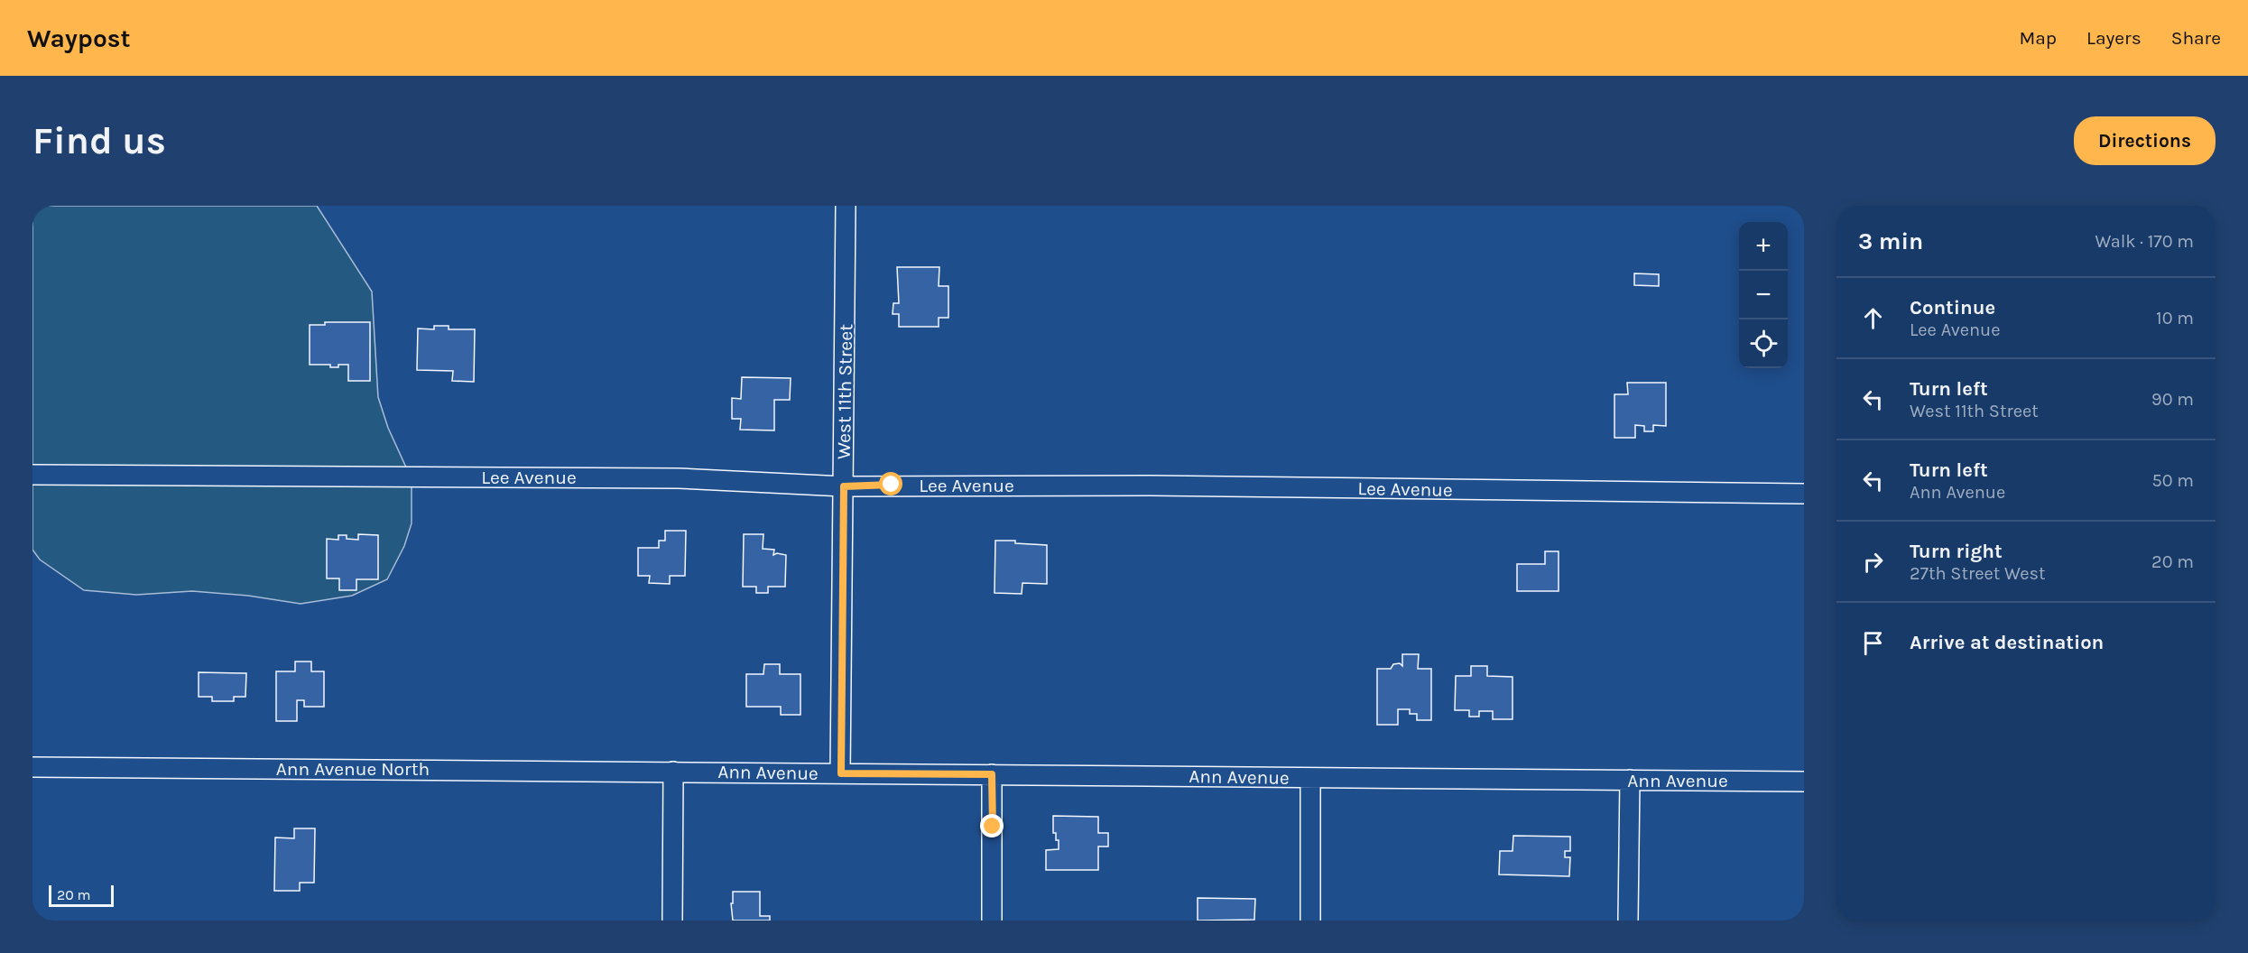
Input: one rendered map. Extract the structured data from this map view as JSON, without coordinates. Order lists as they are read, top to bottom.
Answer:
{
  "streets": {
    "street": [
      "West 11th Street",
      "Lee Avenue",
      "Ann Avenue North",
      "Ann Avenue"
    ]
  },
  "crossings": [
    ["West 11th Street", "Lee Avenue"],
    ["West 11th Street", "Ann Avenue"],
    ["Ann Avenue North", "Ann Avenue"]
  ],
  "scale_bar": "20 m",
  "page": {
    "header": "Waypost",
    "nav": ["Map", "Layers", "Share"],
    "buttons": "Directions",
    "title": "Find us",
    "heading": ["3 min", "Walk · 170 m"],
    "map_buttons": ["+", "−"],
    "list": [
      ["Continue", "Lee Avenue", "10 m"],
      ["Turn left", "West 11th Street", "90 m"],
      ["Turn left", "Ann Avenue", "50 m"],
      ["Turn right", "27th Street West", "20 m"],
      "Arrive at destination"
    ],
    "scale": "20 m"
  }
}
